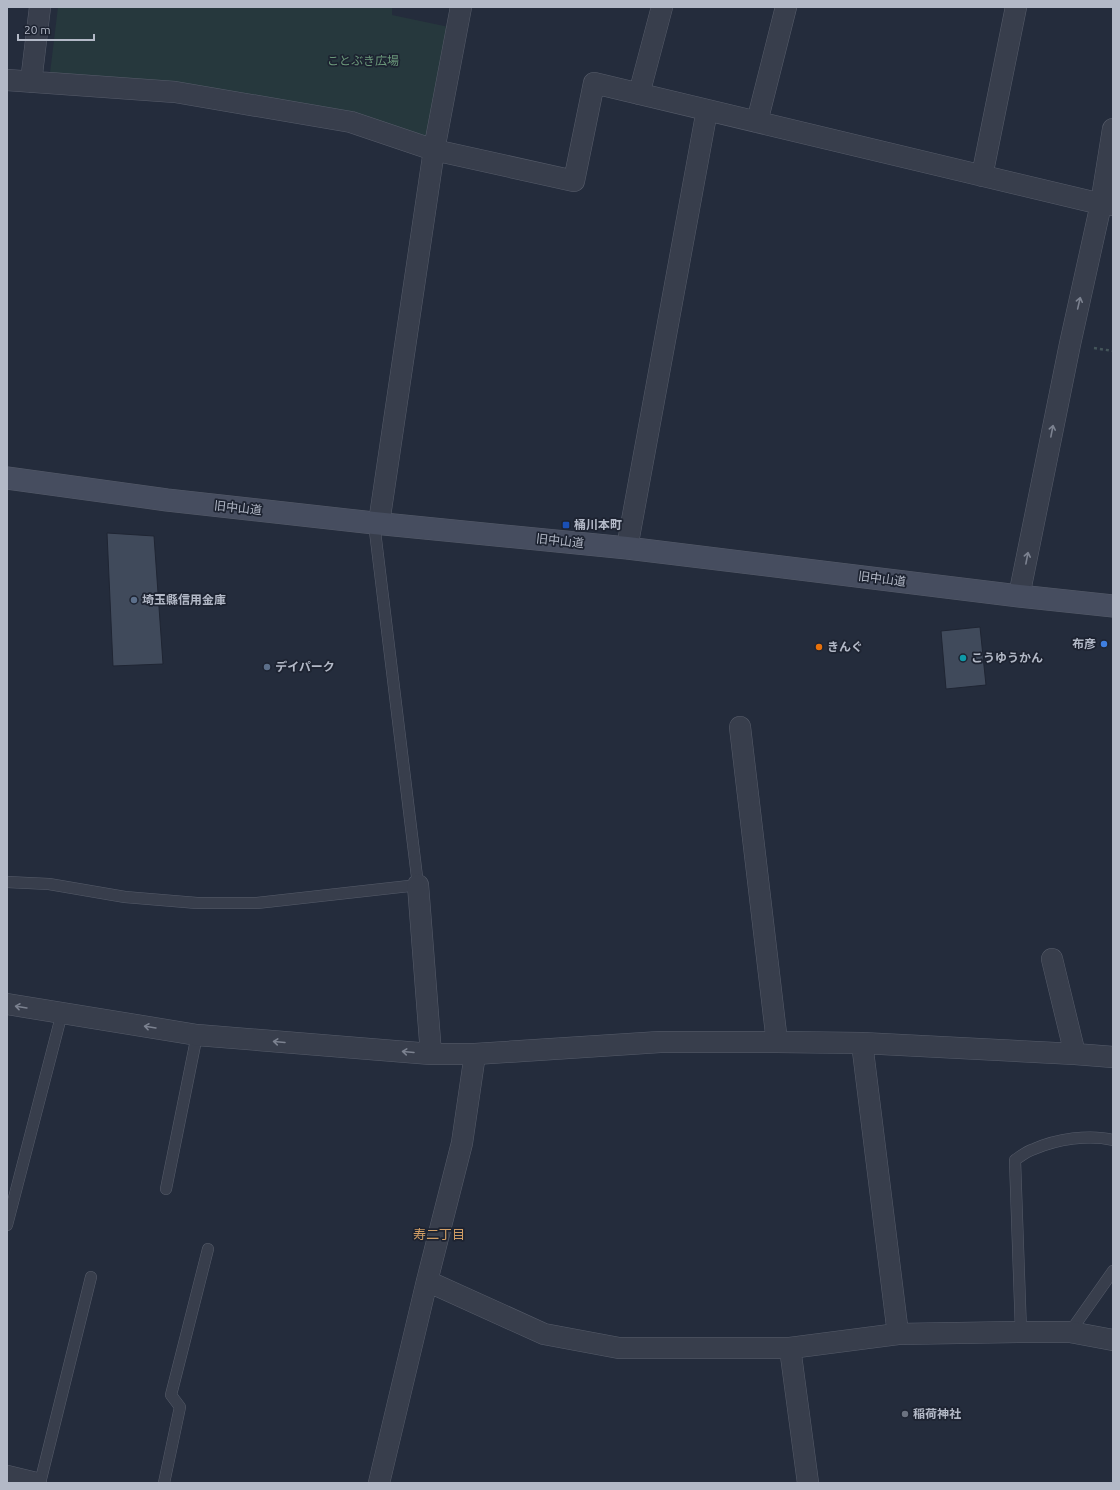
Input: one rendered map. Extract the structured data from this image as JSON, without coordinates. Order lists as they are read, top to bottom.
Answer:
{
  "streets": {
    "main road": ["旧中山道"]
  },
  "districts": ["寿二丁目"],
  "parks": ["ことぶき広場"],
  "places": {
    "transit": ["桶川本町"],
    "other": [
      "埼玉縣信用金庫",
      "布彦",
      "きんぐ",
      "こうゆうかん",
      "デイパーク",
      "稲荷神社"
    ]
  },
  "scale_bar": "20 m"
}
